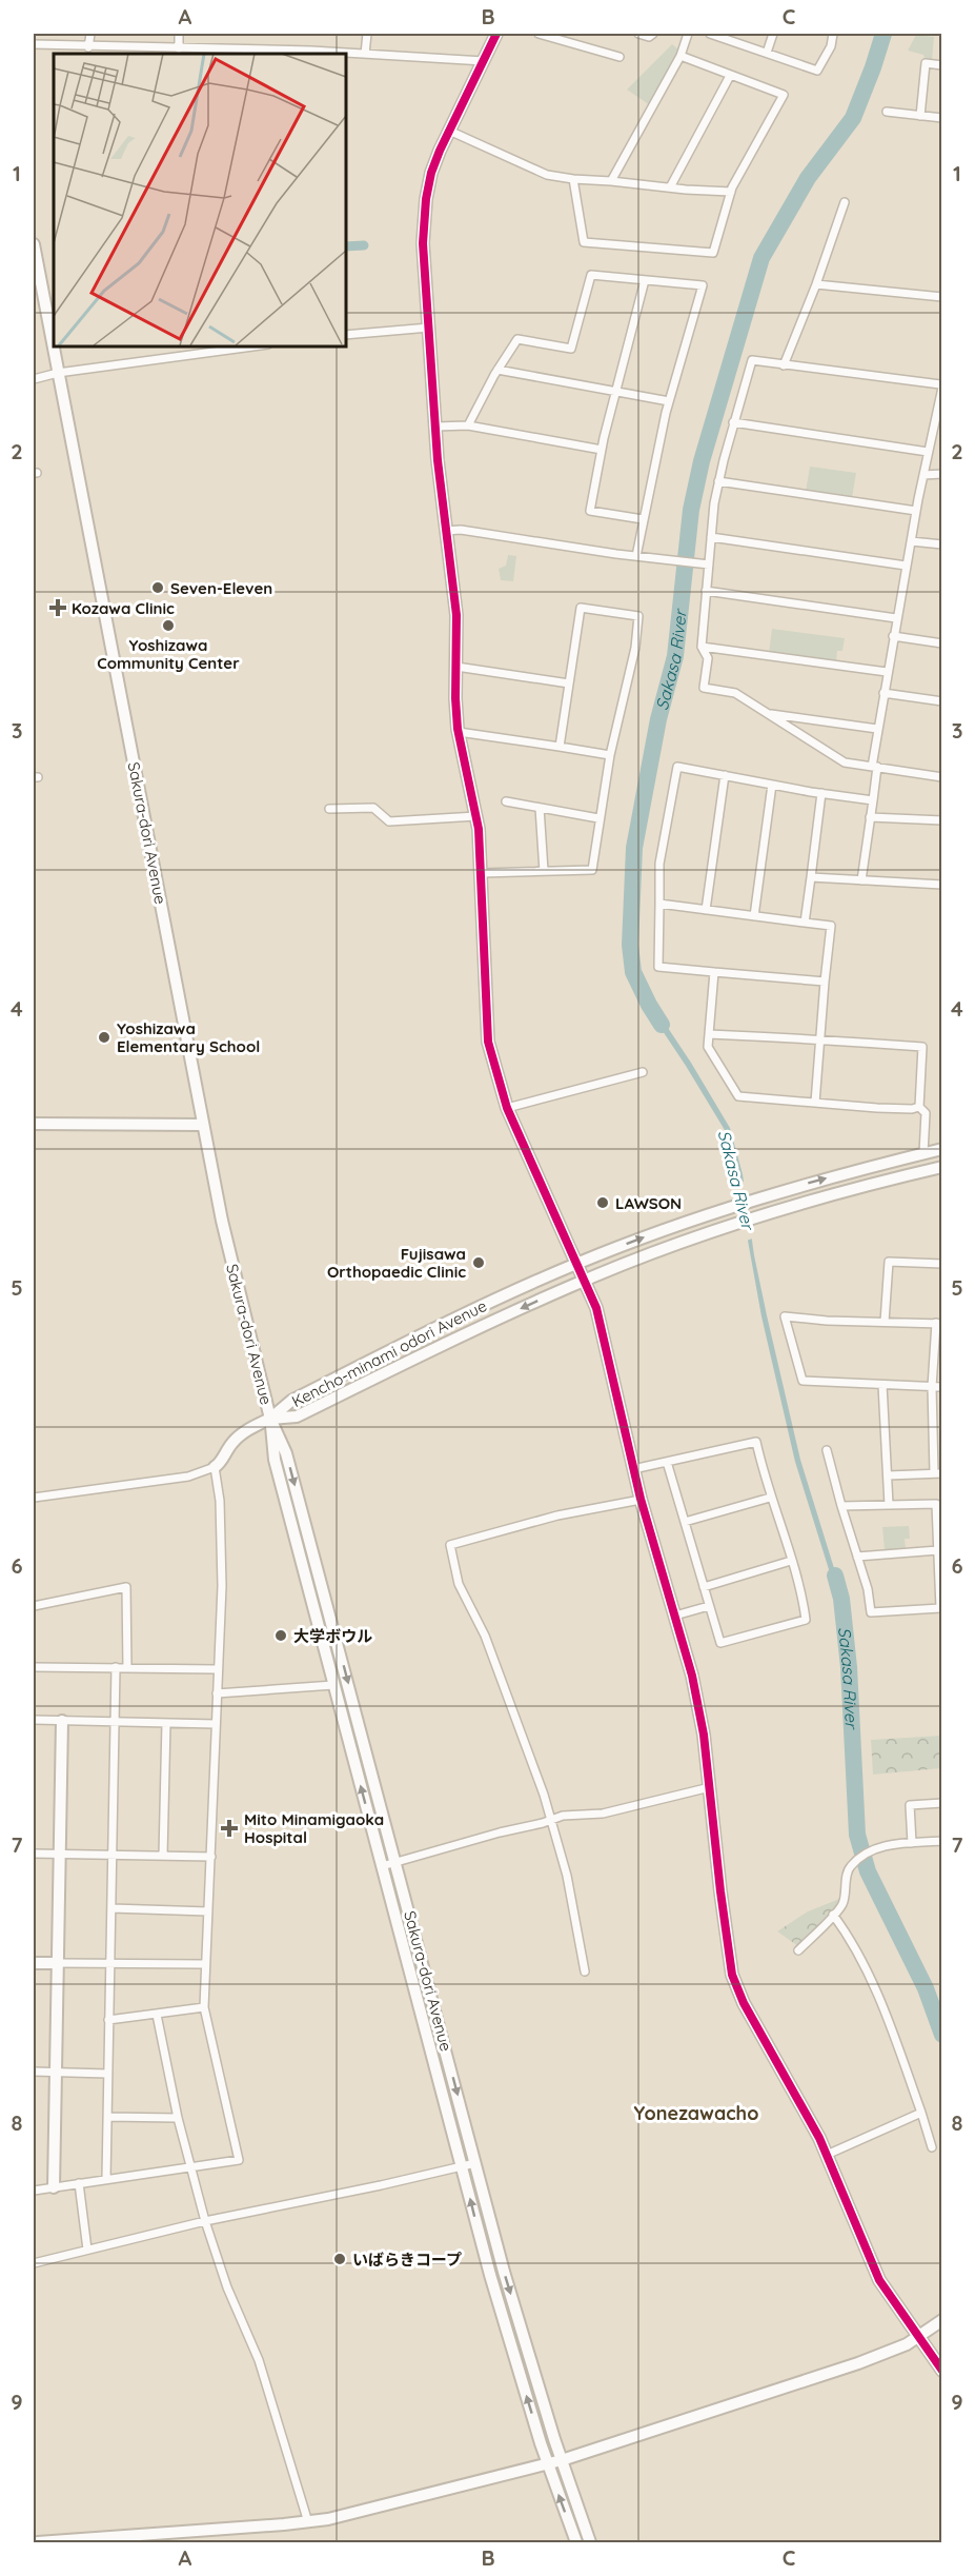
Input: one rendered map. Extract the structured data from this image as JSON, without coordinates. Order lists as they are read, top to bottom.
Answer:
{
  "streets": {
    "street": ["Sakura-dori Avenue", "Kencho-minami odori Avenue"]
  },
  "crossings": [
    ["Sakura-dori Avenue", "Kencho-minami odori Avenue"]
  ],
  "districts": ["Yonezawacho"],
  "water": ["Sakasa River"],
  "places": {
    "other": [
      "Seven-Eleven",
      "Yoshizawa Community Center",
      "Yoshizawa Elementary School",
      "LAWSON",
      "Fujisawa Orthopaedic Clinic",
      "大学ボウル",
      "いばらきコープ"
    ],
    "health": ["Kozawa Clinic", "Mito Minamigaoka Hospital"]
  },
  "grid": {
    "columns": ["A", "B", "C"],
    "rows": [
      "1",
      "2",
      "3",
      "4",
      "5",
      "6",
      "7",
      "8",
      "9"
    ]
  }
}
